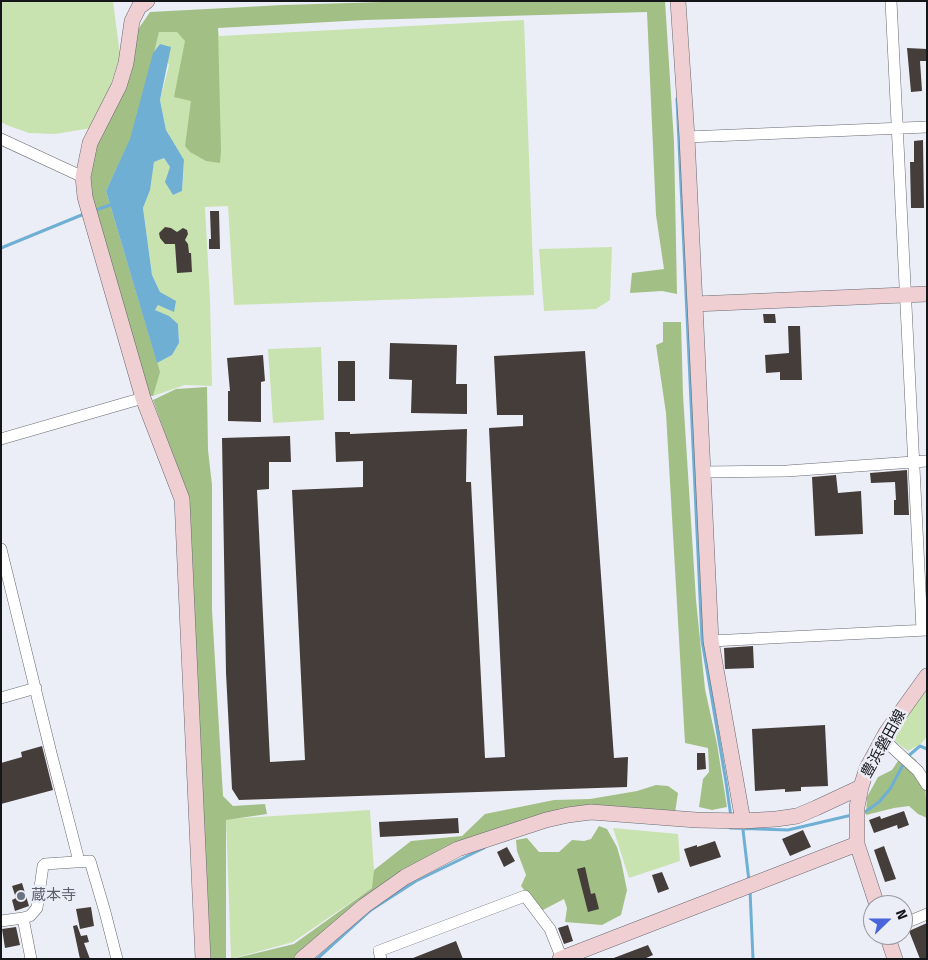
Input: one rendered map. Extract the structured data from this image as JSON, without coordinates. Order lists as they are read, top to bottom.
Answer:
{
  "streets": {
    "street": ["豊浜磐田線"]
  },
  "places": ["蔵本寺"],
  "north": "right"
}
